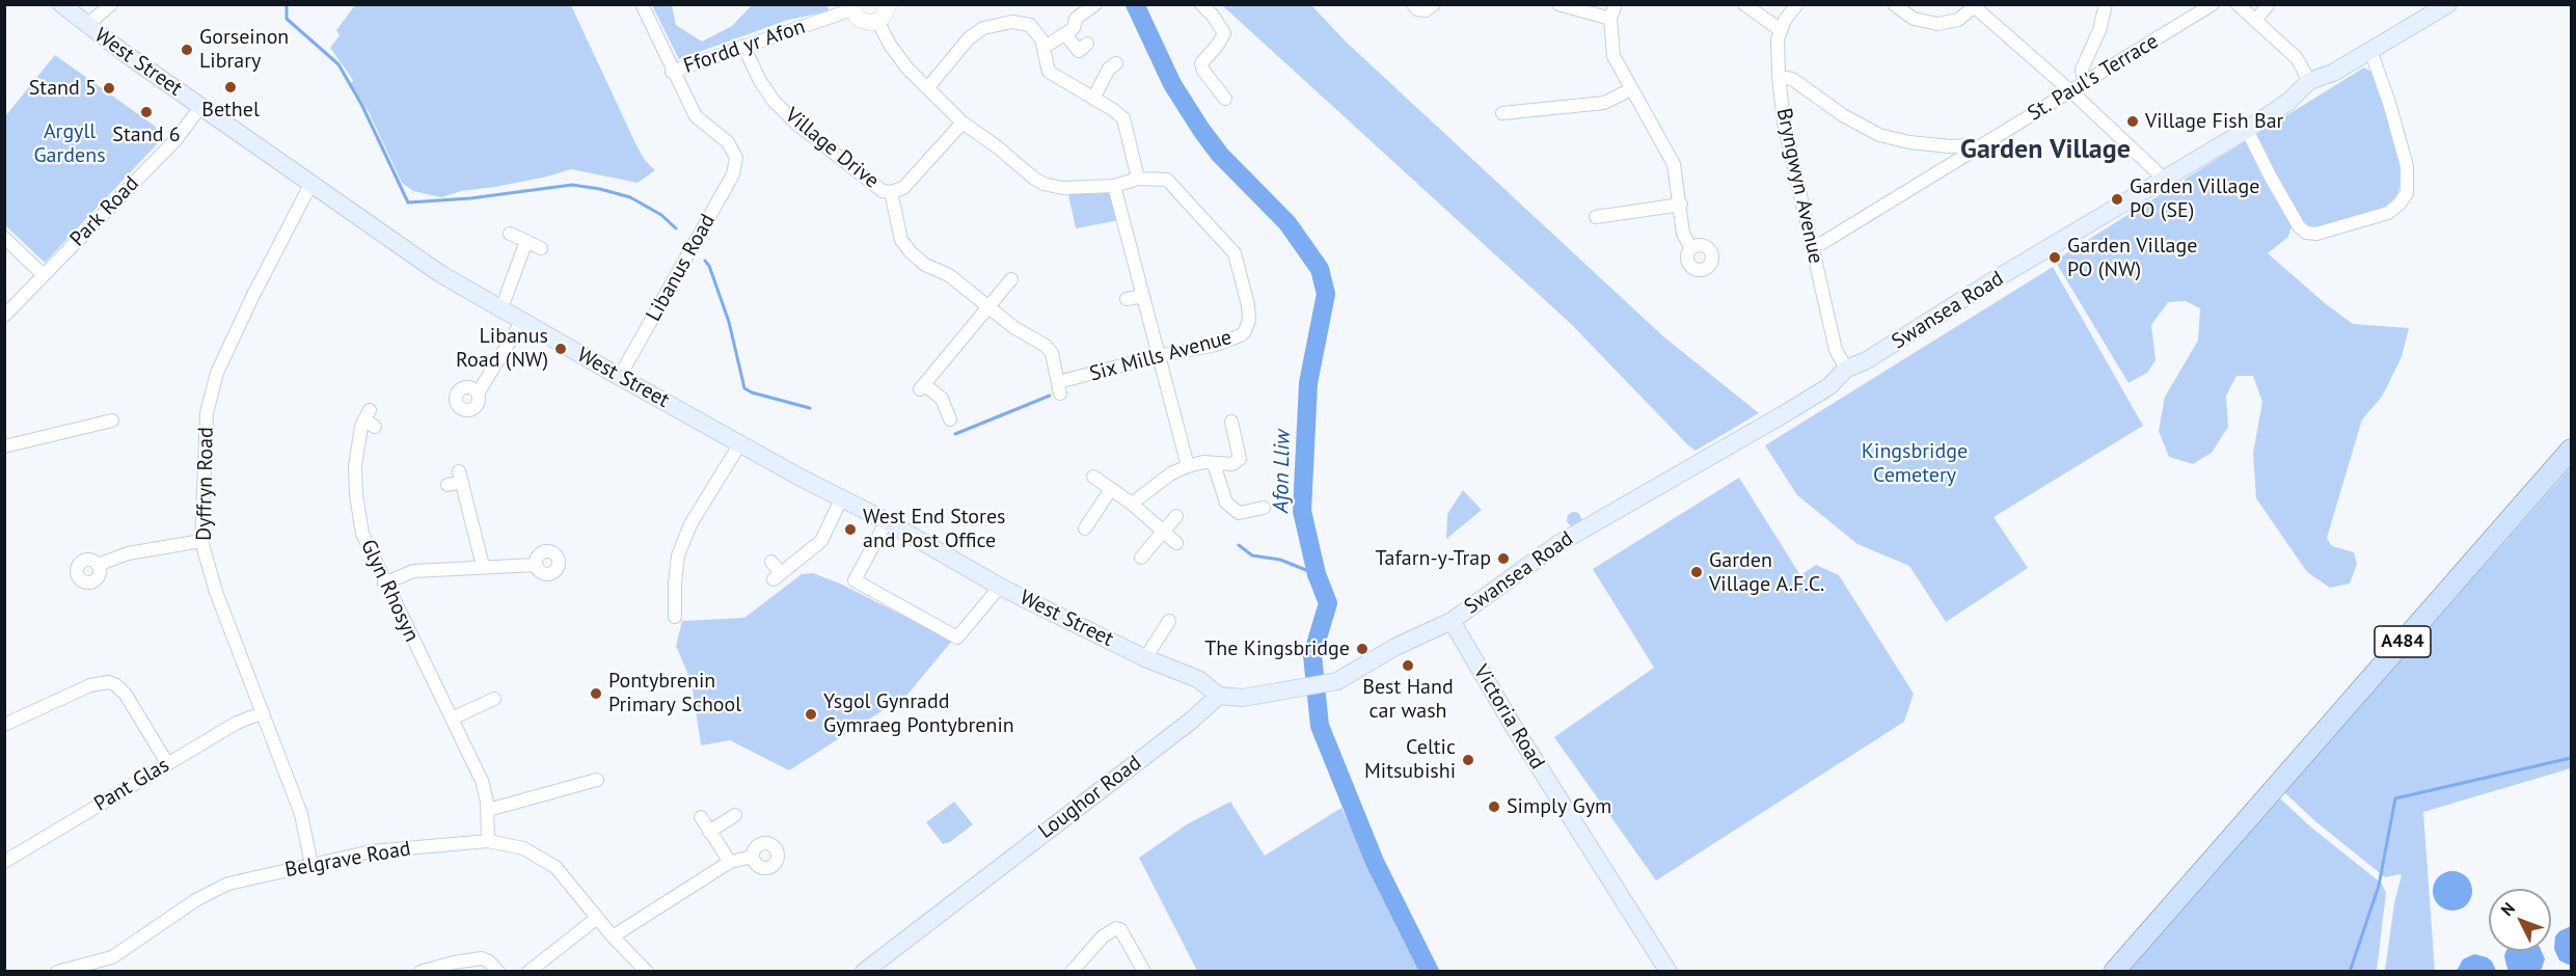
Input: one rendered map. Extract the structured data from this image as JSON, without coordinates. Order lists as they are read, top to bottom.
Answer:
{
  "streets": {
    "main road": [
      "West Street",
      "Swansea Road",
      "A484",
      "Victoria Road",
      "Loughor Road"
    ],
    "street": [
      "Ffordd yr Afon",
      "St. Paul's Terrace",
      "Village Drive",
      "Bryngwyn Avenue",
      "Park Road",
      "Libanus Road",
      "Six Mills Avenue",
      "Dyffryn Road",
      "Glyn Rhosyn",
      "Pant Glas",
      "Belgrave Road"
    ]
  },
  "crossings": [
    ["Ffordd yr Afon", "Village Drive"],
    ["Ffordd yr Afon", "Libanus Road"],
    ["West Street", "Park Road"],
    ["West Street", "Libanus Road"],
    ["West Street", "Swansea Road"],
    ["West Street", "Dyffryn Road"],
    ["West Street", "Loughor Road"],
    ["St. Paul's Terrace", "Bryngwyn Avenue"],
    ["Village Drive", "Six Mills Avenue"],
    ["Bryngwyn Avenue", "Swansea Road"],
    ["Swansea Road", "Victoria Road"],
    ["Swansea Road", "Loughor Road"],
    ["Dyffryn Road", "Pant Glas"],
    ["Dyffryn Road", "Belgrave Road"],
    ["Glyn Rhosyn", "Belgrave Road"]
  ],
  "districts": ["Garden Village"],
  "water": ["Afon Lliw"],
  "parks": ["Argyll Gardens", "Kingsbridge Cemetery"],
  "places": [
    "Gorseinon Library",
    "Bethel",
    "Stand 5",
    "Stand 6",
    "Village Fish Bar",
    "Garden Village PO (SE)",
    "Garden Village PO (NW)",
    "Libanus Road (NW)",
    "West End Stores and Post Office",
    "Tafarn-y-Trap",
    "Garden Village A.F.C.",
    "The Kingsbridge",
    "Best Hand car wash",
    "Pontybrenin Primary School",
    "Ysgol Gynradd Gymraeg Pontybrenin",
    "Celtic Mitsubishi",
    "Simply Gym"
  ],
  "north": "top left"
}
